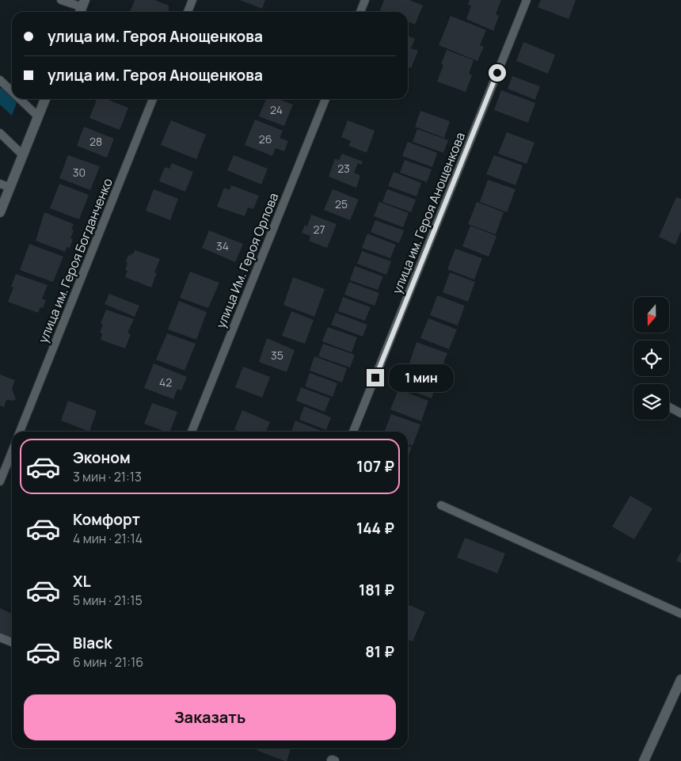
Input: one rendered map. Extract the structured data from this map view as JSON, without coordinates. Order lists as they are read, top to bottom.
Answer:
{
  "streets": {
    "lane": ["улица им. Героя Анощенкова", "улица им. Героя Богданченко", "улица Им. Героя Орлова"]
  },
  "house_numbers": [
    "24",
    "26",
    "28",
    "23",
    "30",
    "25",
    "27",
    "34",
    "35",
    "42"
  ],
  "north": "bottom",
  "page": {
    "banner": ["улица им. Героя Анощенкова", "улица им. Героя Анощенкова"],
    "bubble": "1 мин",
    "list": [
      {
        "name": "Эконом",
        "note": "3 мин · 21:13",
        "value": "107 ₽"
      },
      {
        "name": "Комфорт",
        "note": "4 мин · 21:14",
        "value": "144 ₽"
      },
      {
        "name": "XL",
        "note": "5 мин · 21:15",
        "value": "181 ₽"
      },
      {
        "name": "Black",
        "note": "6 мин · 21:16",
        "value": "81 ₽"
      }
    ],
    "buttons": "Заказать"
  }
}
